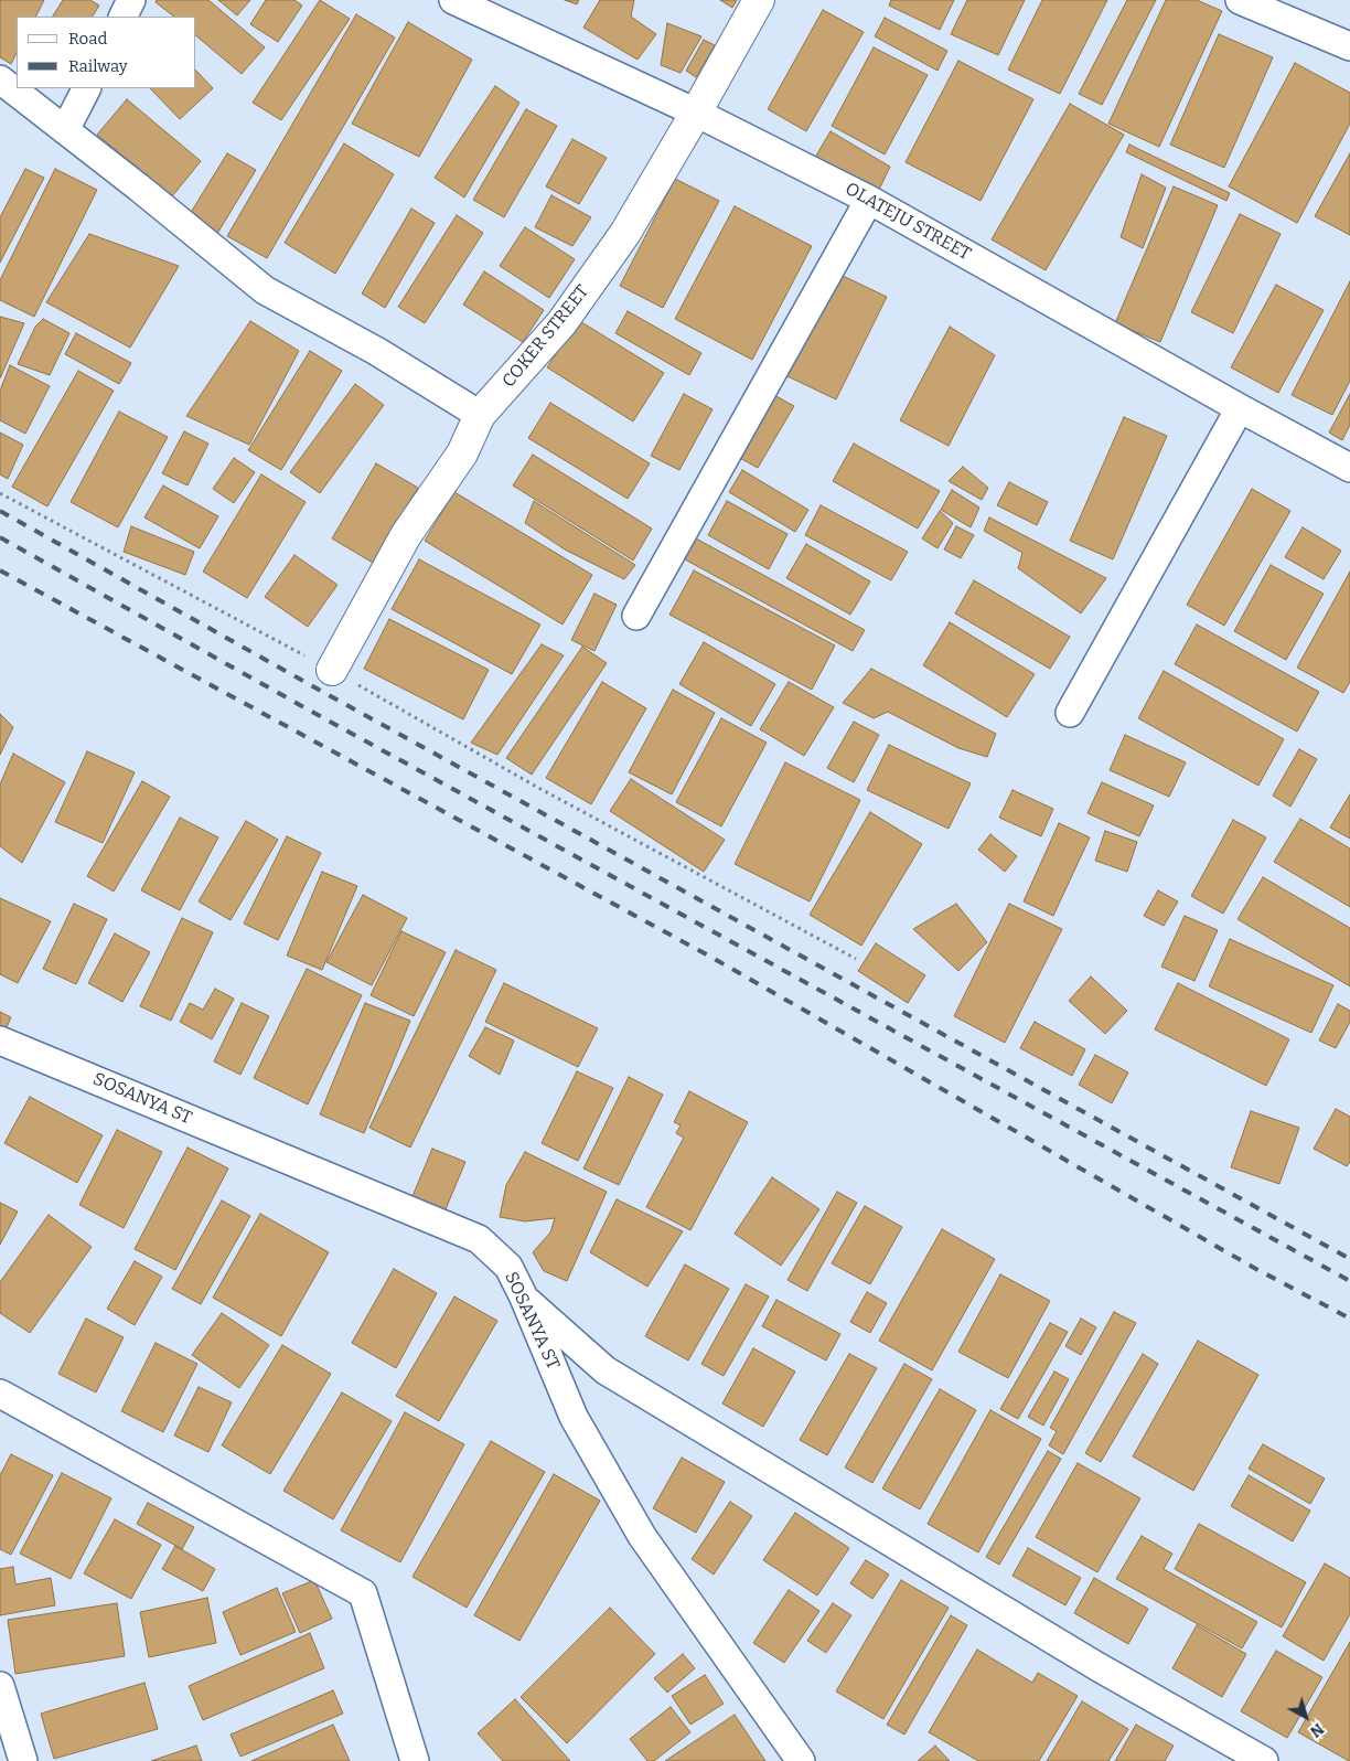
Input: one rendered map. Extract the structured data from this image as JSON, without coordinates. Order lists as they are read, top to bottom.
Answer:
{
  "streets": {
    "street": ["OLATEJU STREET", "COKER STREET", "SOSANYA ST"]
  },
  "crossings": [
    ["OLATEJU STREET", "COKER STREET"]
  ],
  "legend": ["Road", "Railway"],
  "north": "bottom right"
}
